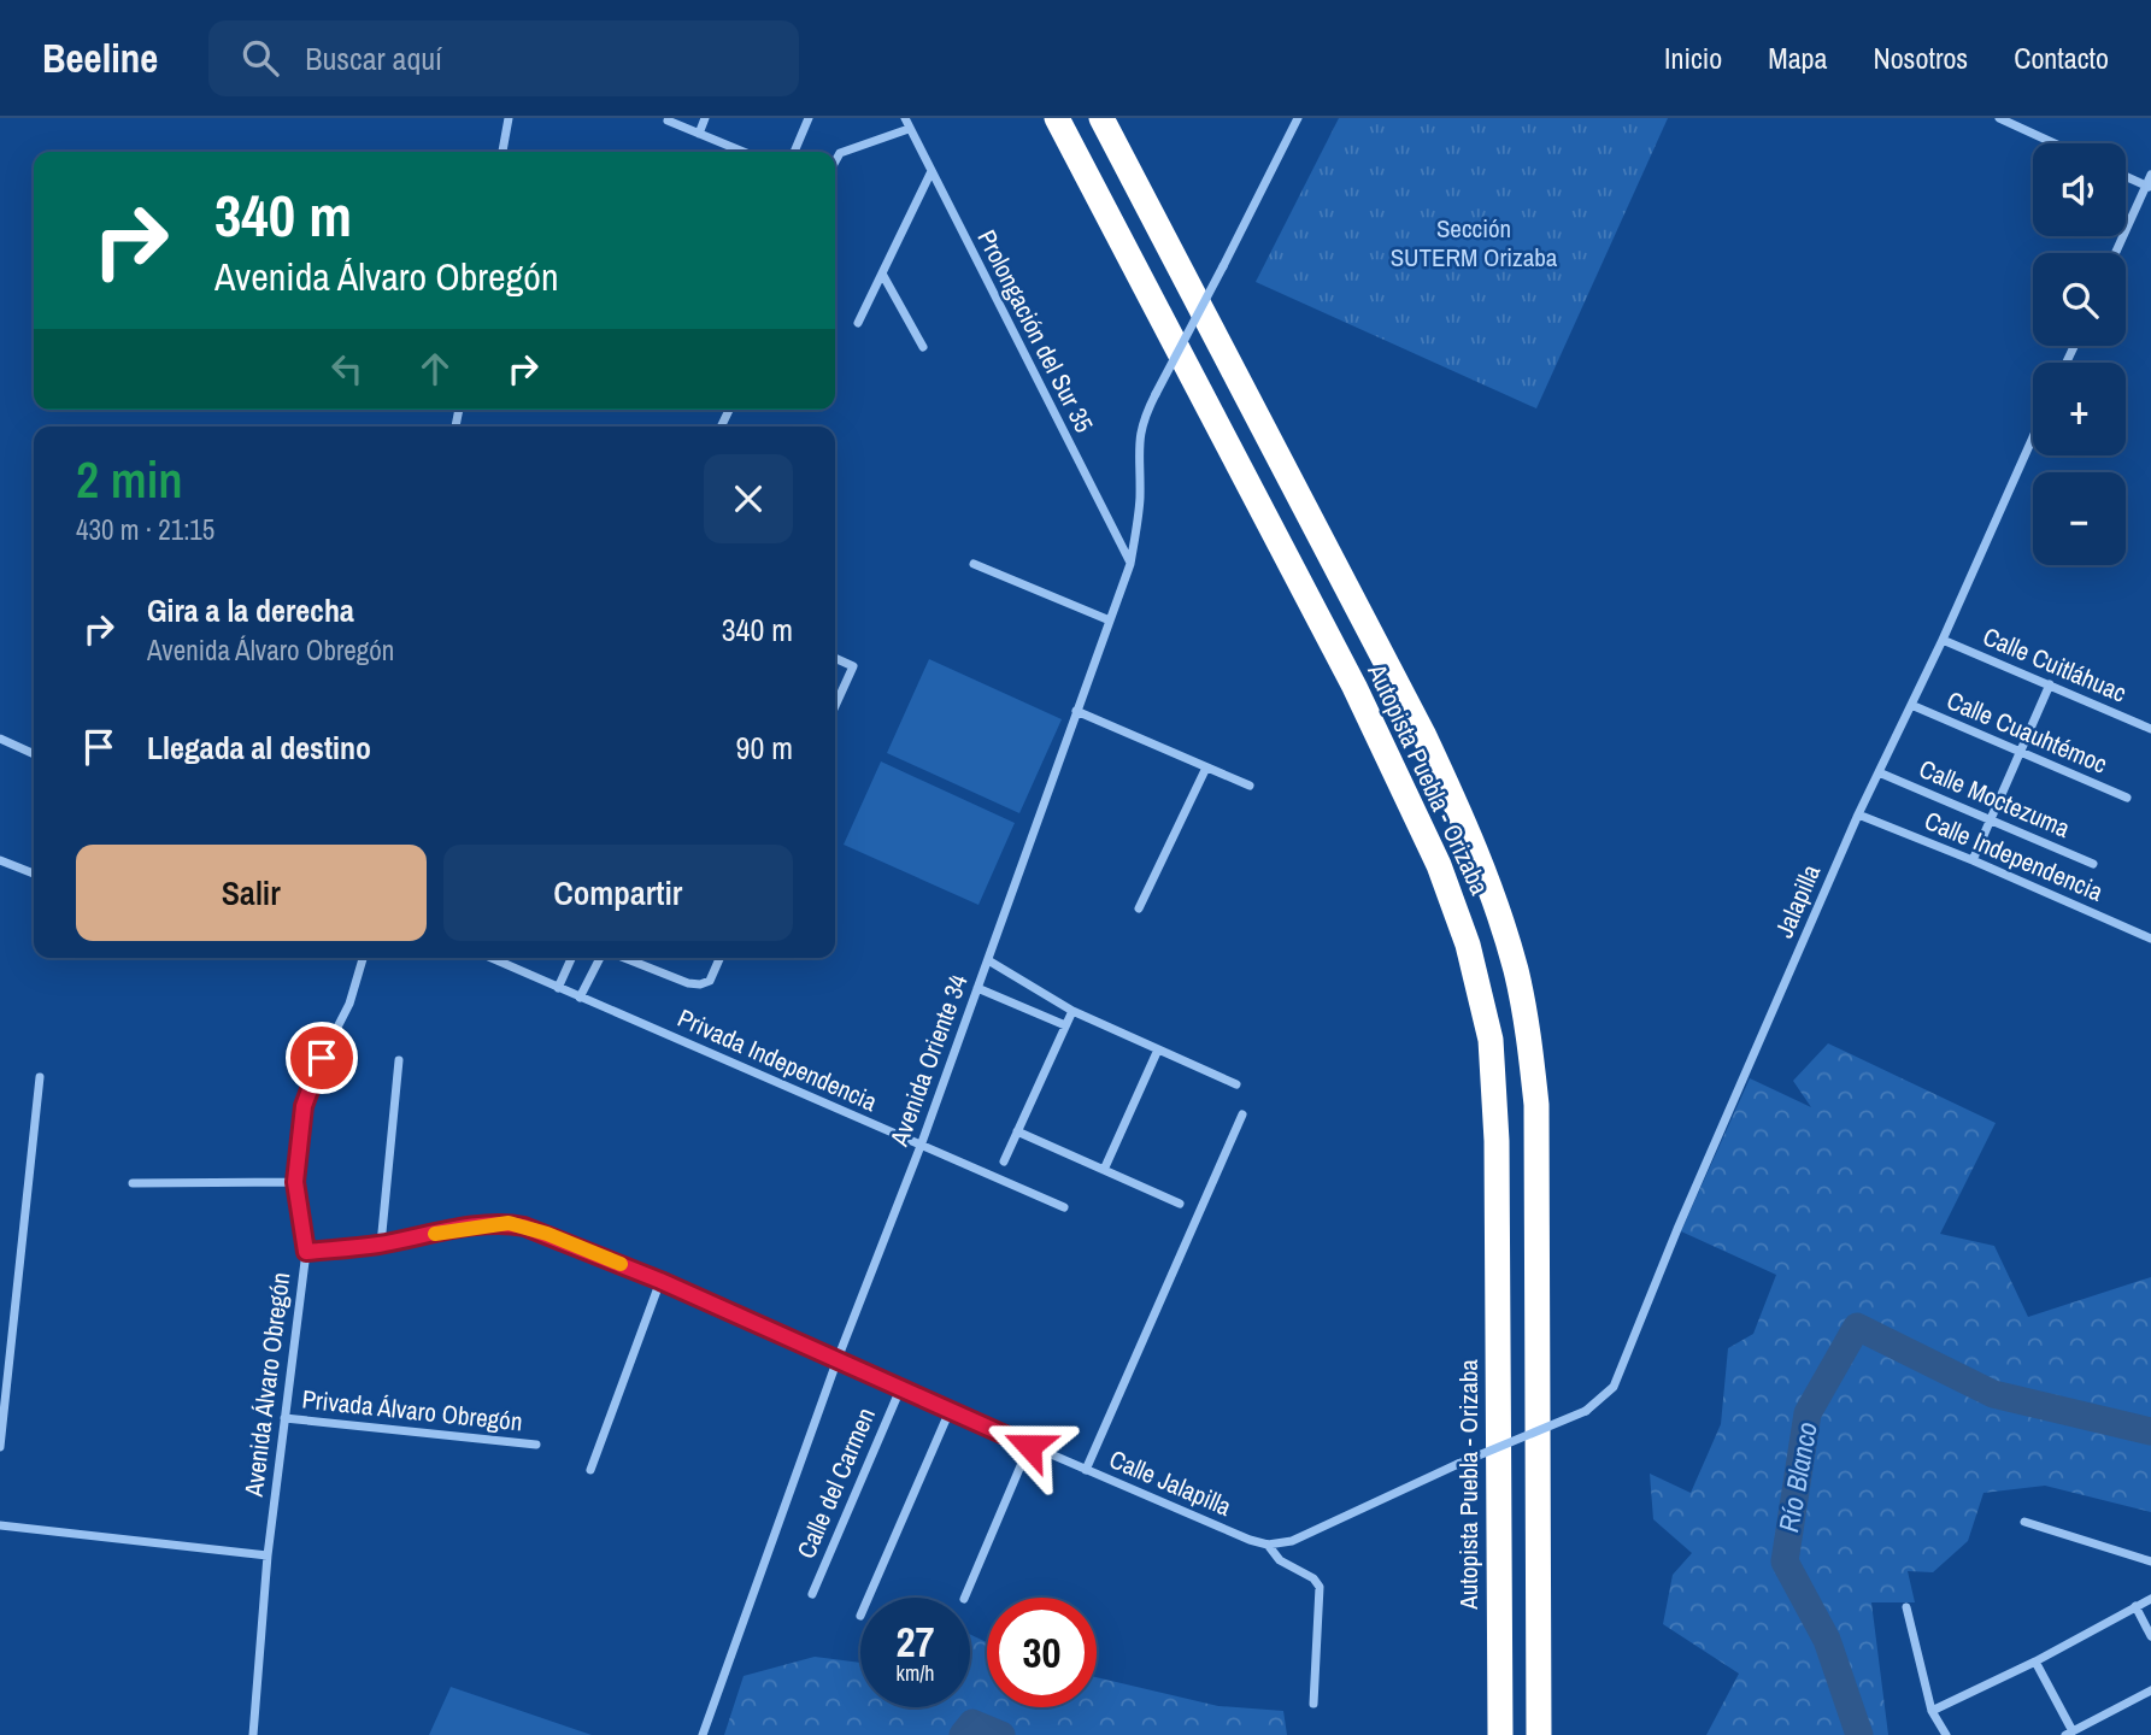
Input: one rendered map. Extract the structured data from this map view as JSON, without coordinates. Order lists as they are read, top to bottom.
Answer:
{
  "streets": {
    "highway": ["Autopista Puebla - Orizaba"],
    "street": [
      "Prolongación del Sur 35",
      "Calle Cuitláhuac",
      "Calle Cuauhtémoc",
      "Calle Moctezuma",
      "Calle Independencia",
      "Jalapilla",
      "Privada Independencia",
      "Avenida Oriente 34",
      "Avenida Álvaro Obregón",
      "Privada Álvaro Obregón",
      "Calle del Carmen",
      "Calle Jalapilla"
    ]
  },
  "crossings": [
    ["Prolongación del Sur 35", "Avenida Oriente 34"],
    ["Calle Cuitláhuac", "Jalapilla"],
    ["Calle Cuauhtémoc", "Jalapilla"],
    ["Calle Moctezuma", "Jalapilla"],
    ["Calle Independencia", "Jalapilla"],
    ["Jalapilla", "Calle Jalapilla"],
    ["Privada Independencia", "Avenida Oriente 34"],
    ["Avenida Oriente 34", "Calle Jalapilla"],
    ["Avenida Álvaro Obregón", "Privada Álvaro Obregón"],
    ["Avenida Álvaro Obregón", "Calle Jalapilla"],
    ["Calle del Carmen", "Calle Jalapilla"]
  ],
  "water": ["Río Blanco"],
  "parks": ["Sección SUTERM Orizaba"],
  "page": {
    "header": "Beeline",
    "search": "Buscar aquí",
    "nav": [
      "Inicio",
      "Mapa",
      "Nosotros",
      "Contacto"
    ],
    "map_buttons": ["+", "−"],
    "turn": ["340 m", "Avenida Álvaro Obregón"],
    "heading": ["2 min", "430 m · 21:15"],
    "list": [
      {
        "name": "Gira a la derecha",
        "note": "Avenida Álvaro Obregón",
        "value": "340 m"
      },
      {
        "name": "Llegada al destino",
        "value": "90 m"
      }
    ],
    "buttons": ["Salir", "Compartir"],
    "speed": "27 km/h",
    "limit": "30"
  }
}
